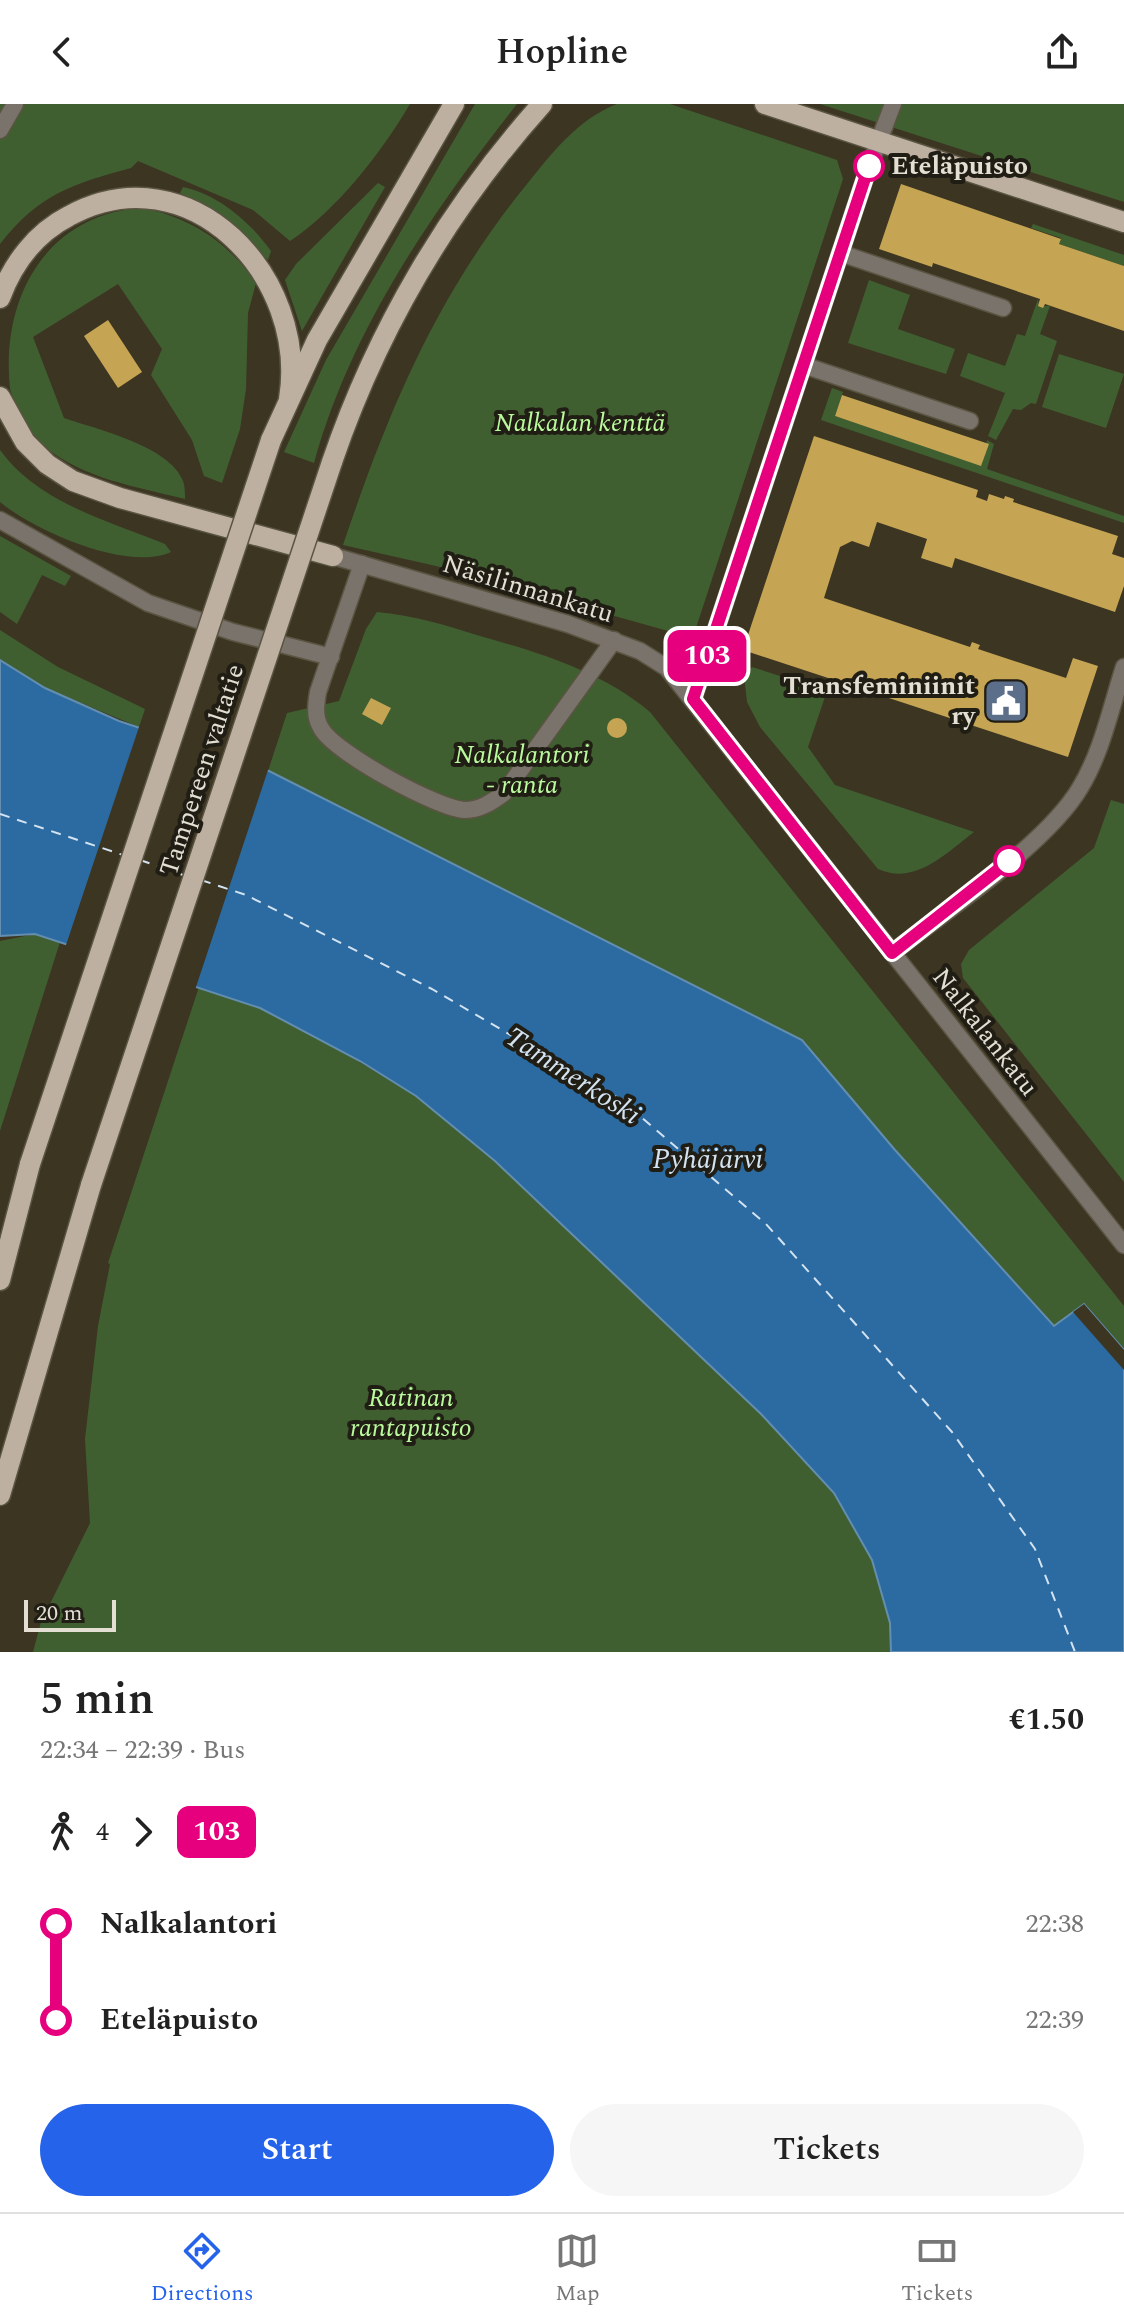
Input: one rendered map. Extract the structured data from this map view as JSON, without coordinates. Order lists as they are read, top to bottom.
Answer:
{
  "streets": {
    "main road": ["Tampereen valtatie"],
    "street": ["Näsilinnankatu", "Nalkalankatu"]
  },
  "crossings": [
    ["Näsilinnankatu", "Nalkalankatu"]
  ],
  "water": ["Tammerkoski", "Pyhäjärvi"],
  "parks": ["Nalkalan kenttä", "Nalkalantori - ranta", "Ratinan rantapuisto"],
  "places": {
    "other": ["Eteläpuisto"],
    "public building": ["Transfeminiinit ry"]
  },
  "lines": ["bus line 103"],
  "scale_bar": "20 m",
  "page": {
    "header": "Hopline",
    "on_map": "103",
    "scale": "20 m",
    "heading": ["5 min", "22:34 – 22:39 · Bus", "€1.50"],
    "legs": ["4", "103"],
    "list": [
      {
        "name": "Nalkalantori",
        "value": "22:38"
      },
      {
        "name": "Eteläpuisto",
        "value": "22:39"
      }
    ],
    "buttons": ["Start", "Tickets"],
    "tabs": ["Directions", "Map", "Tickets"]
  }
}
